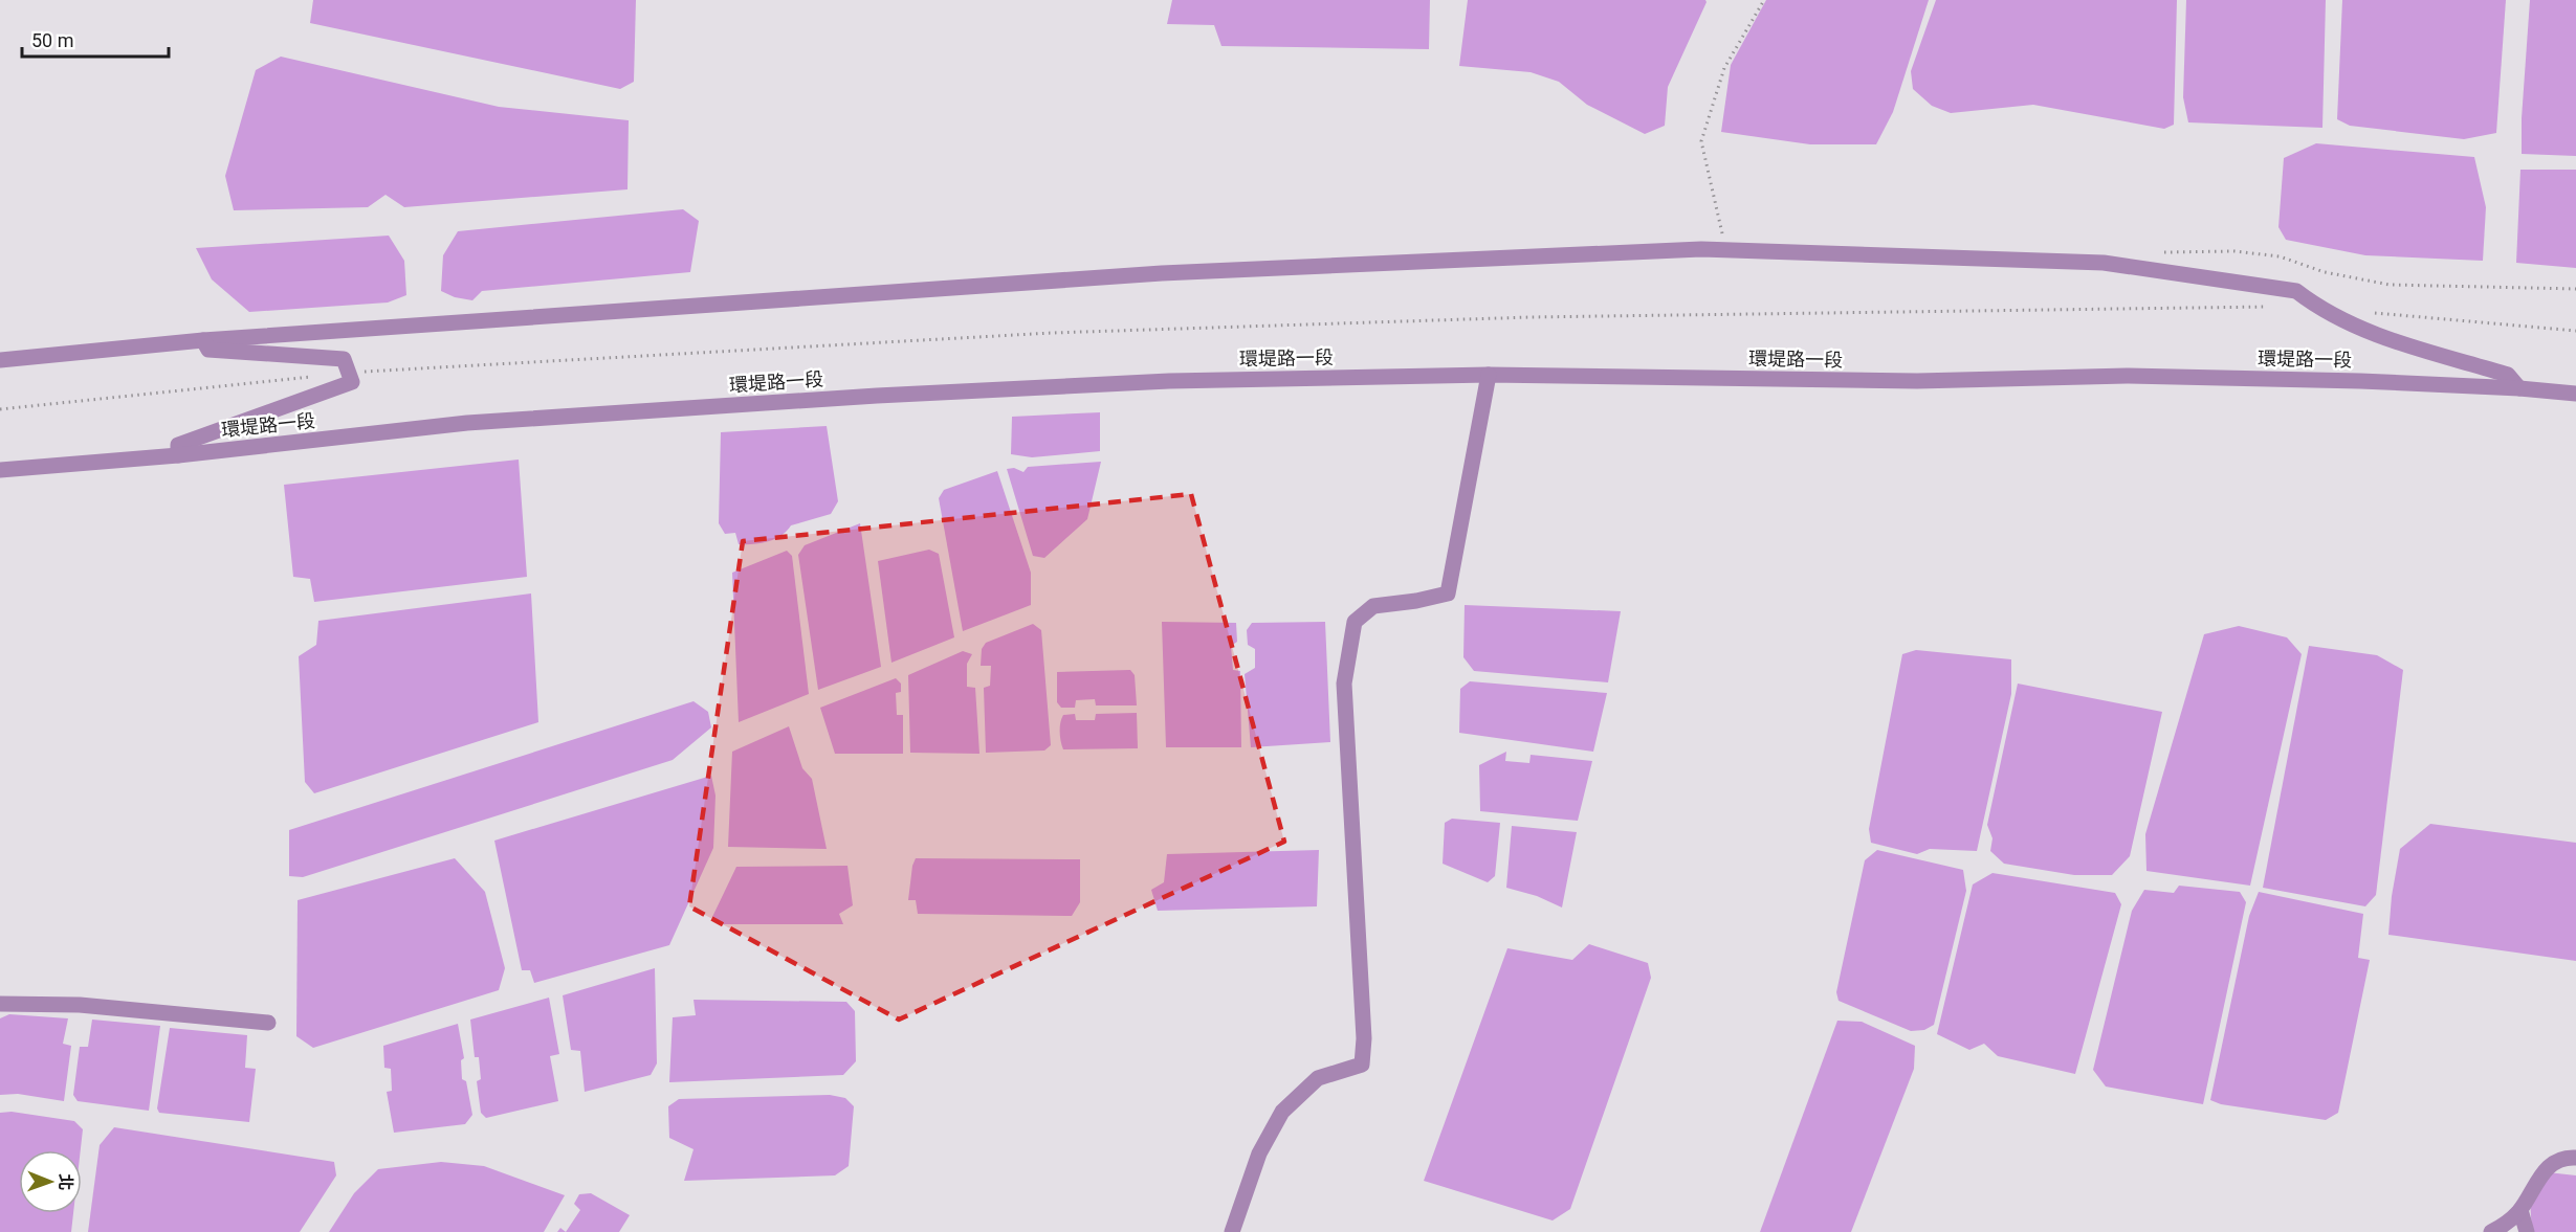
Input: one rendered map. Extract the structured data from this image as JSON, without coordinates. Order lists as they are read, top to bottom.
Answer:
{
  "streets": {
    "street": ["環堤路一段"]
  },
  "scale_bar": "50 m",
  "north": "right"
}
